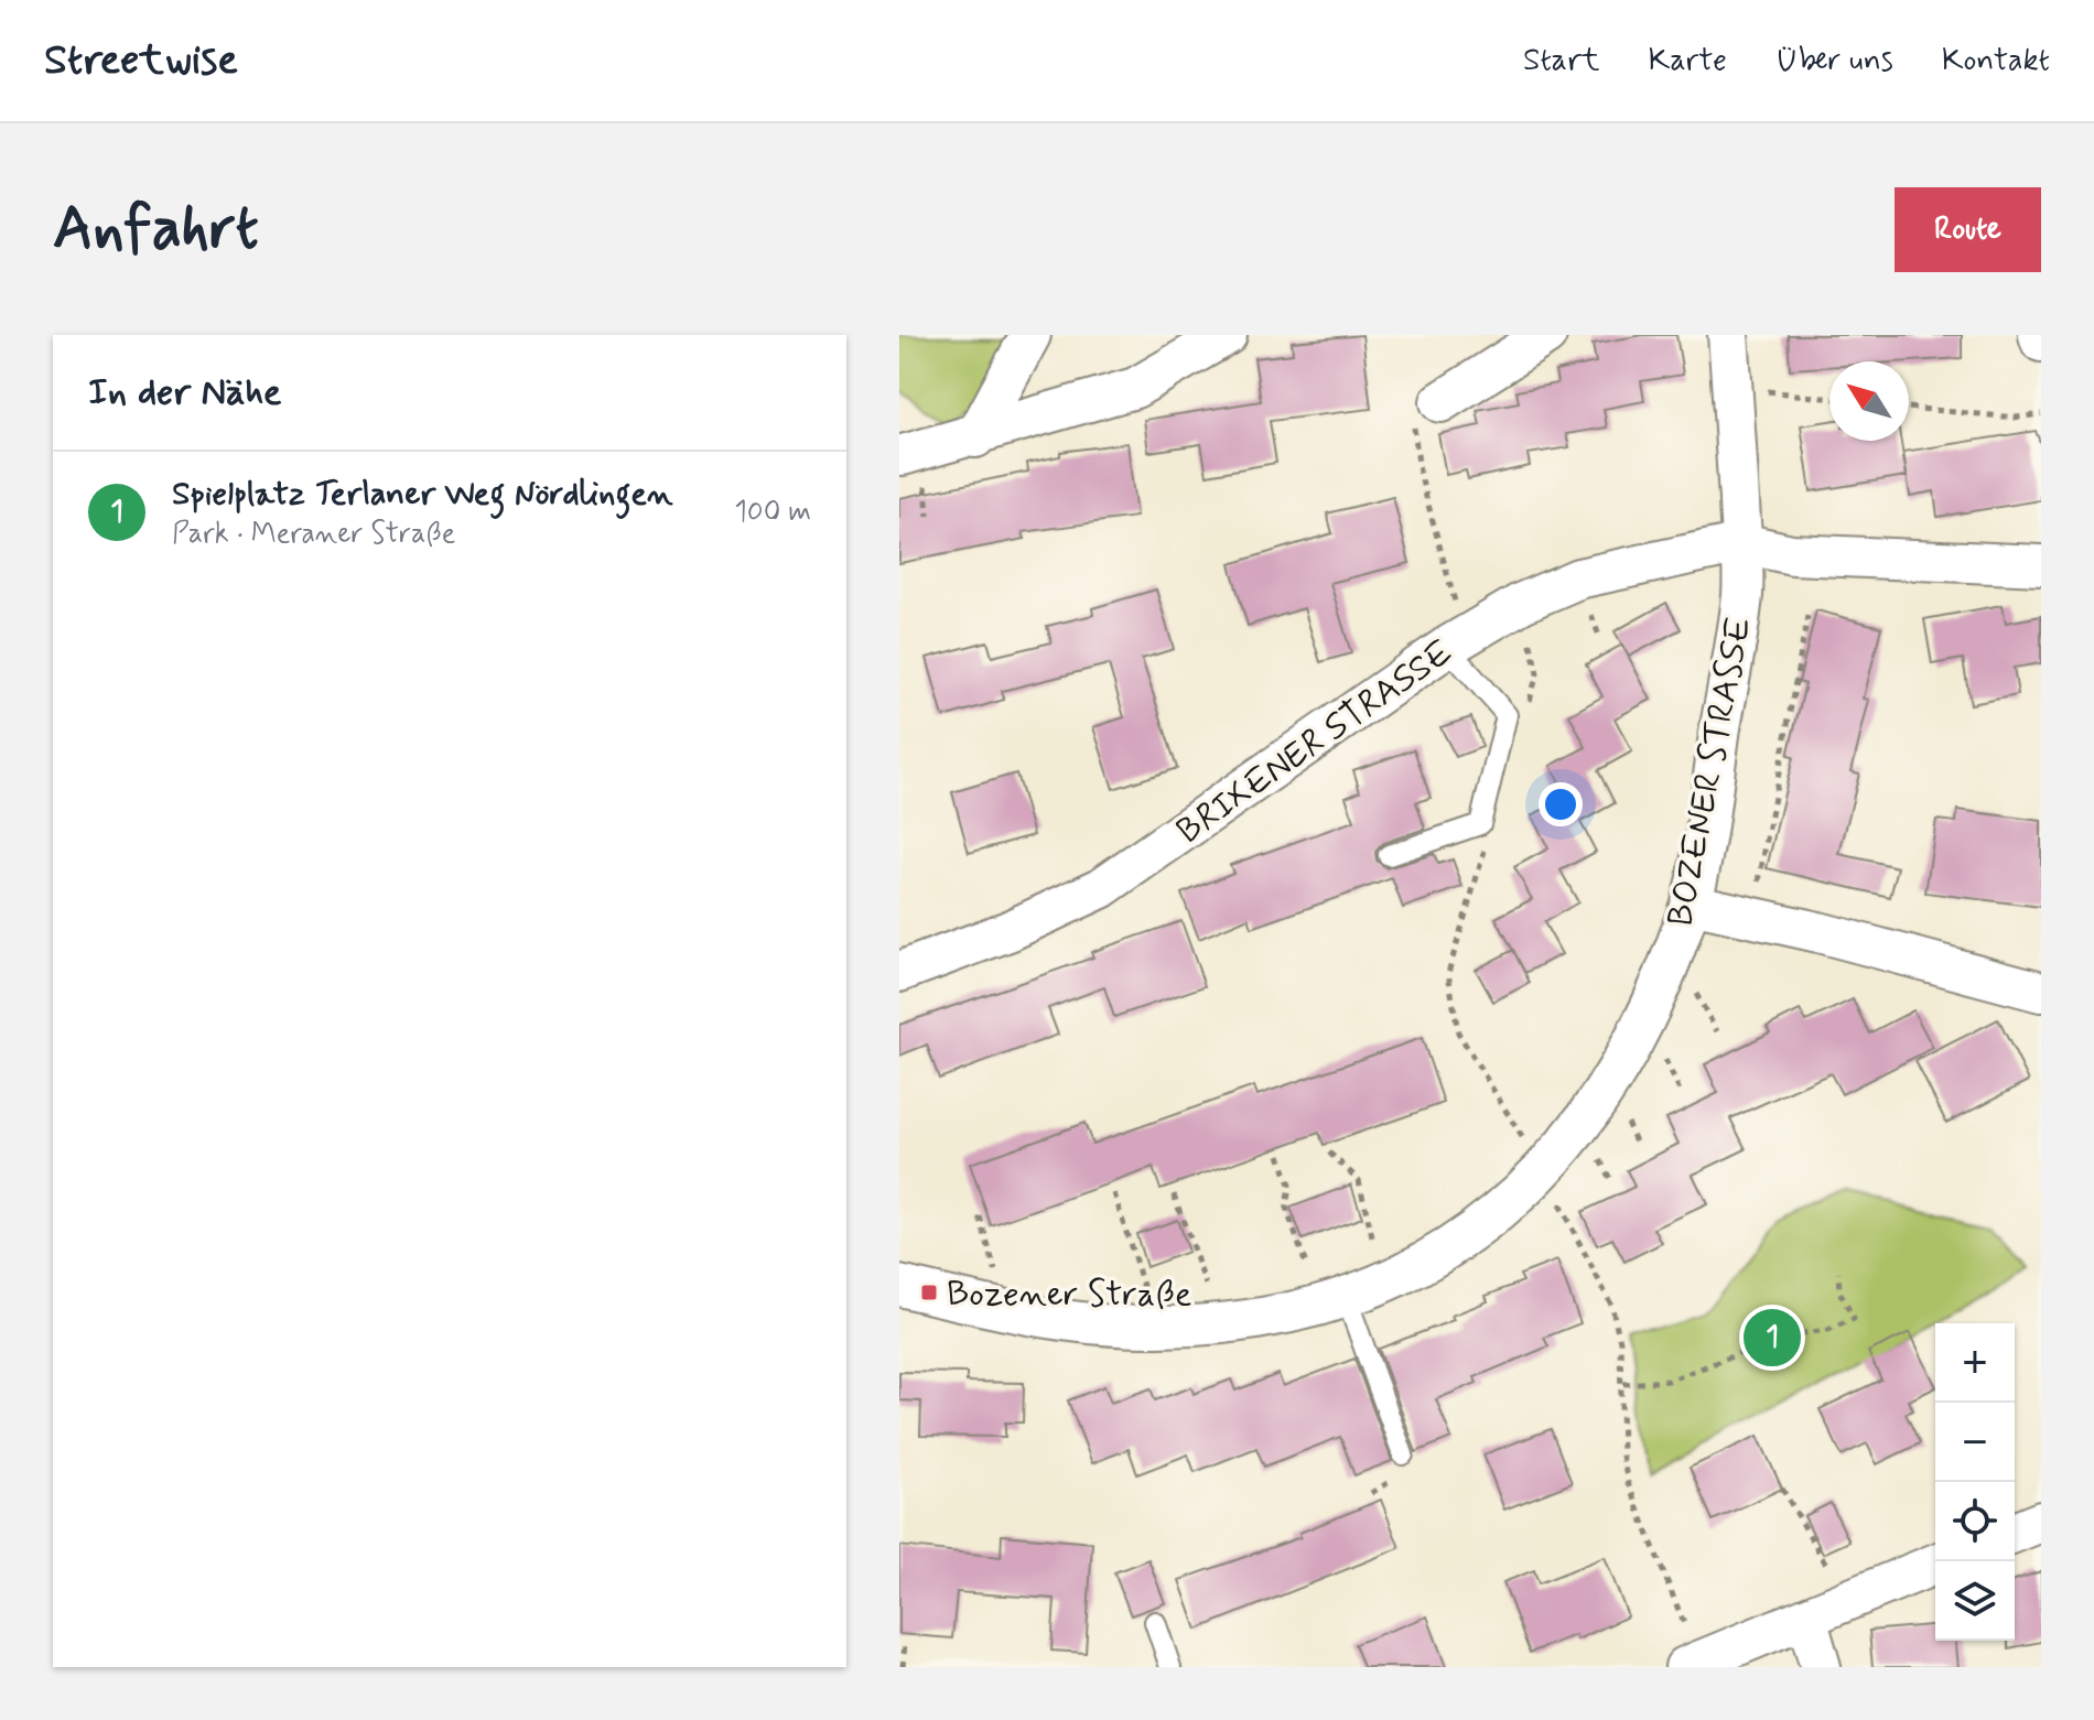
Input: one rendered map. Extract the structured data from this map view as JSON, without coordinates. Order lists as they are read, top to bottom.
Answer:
{
  "streets": {
    "street": ["BRIXENER STRASSE", "BOZENER STRASSE"]
  },
  "crossings": [
    ["BRIXENER STRASSE", "BOZENER STRASSE"]
  ],
  "places": {
    "transit": ["Bozener Straße"]
  },
  "north": "top left",
  "page": {
    "header": "Streetwise",
    "nav": [
      "Start",
      "Karte",
      "Über uns",
      "Kontakt"
    ],
    "buttons": "Route",
    "title": "Anfahrt",
    "heading": "In der Nähe",
    "list": [
      {
        "mark": "1",
        "name": "Spielplatz Terlaner Weg Nördlingen",
        "note": "Park · Meraner Straße",
        "value": "100 m"
      }
    ],
    "pins": "1",
    "map_buttons": ["+", "−"]
  }
}
